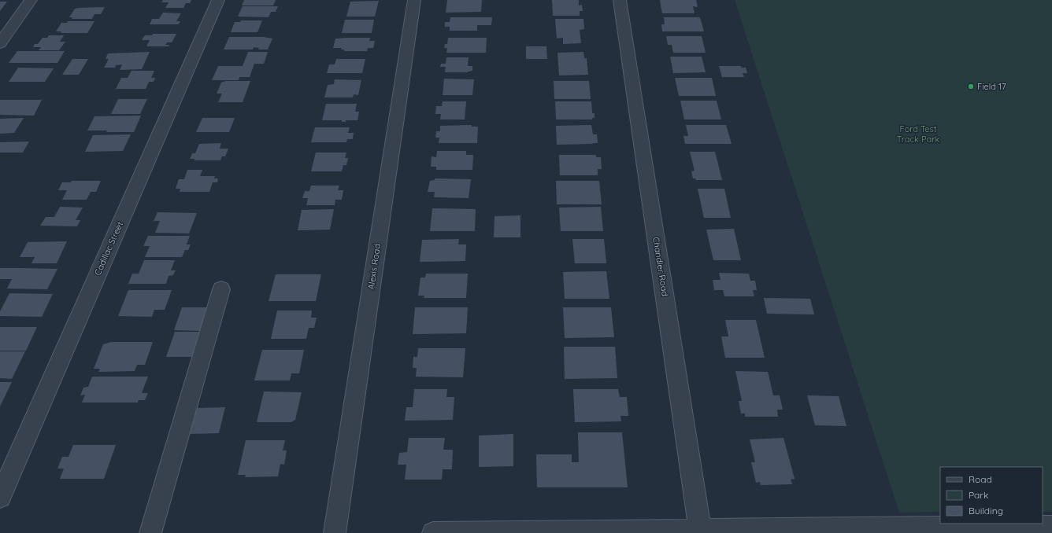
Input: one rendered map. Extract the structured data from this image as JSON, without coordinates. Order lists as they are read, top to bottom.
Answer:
{
  "streets": {
    "street": ["Cadillac Street", "Alexis Road", "Chandler Road"]
  },
  "parks": ["Ford Test Track Park"],
  "places": ["Field 17"],
  "legend": ["Road", "Park", "Building"]
}
